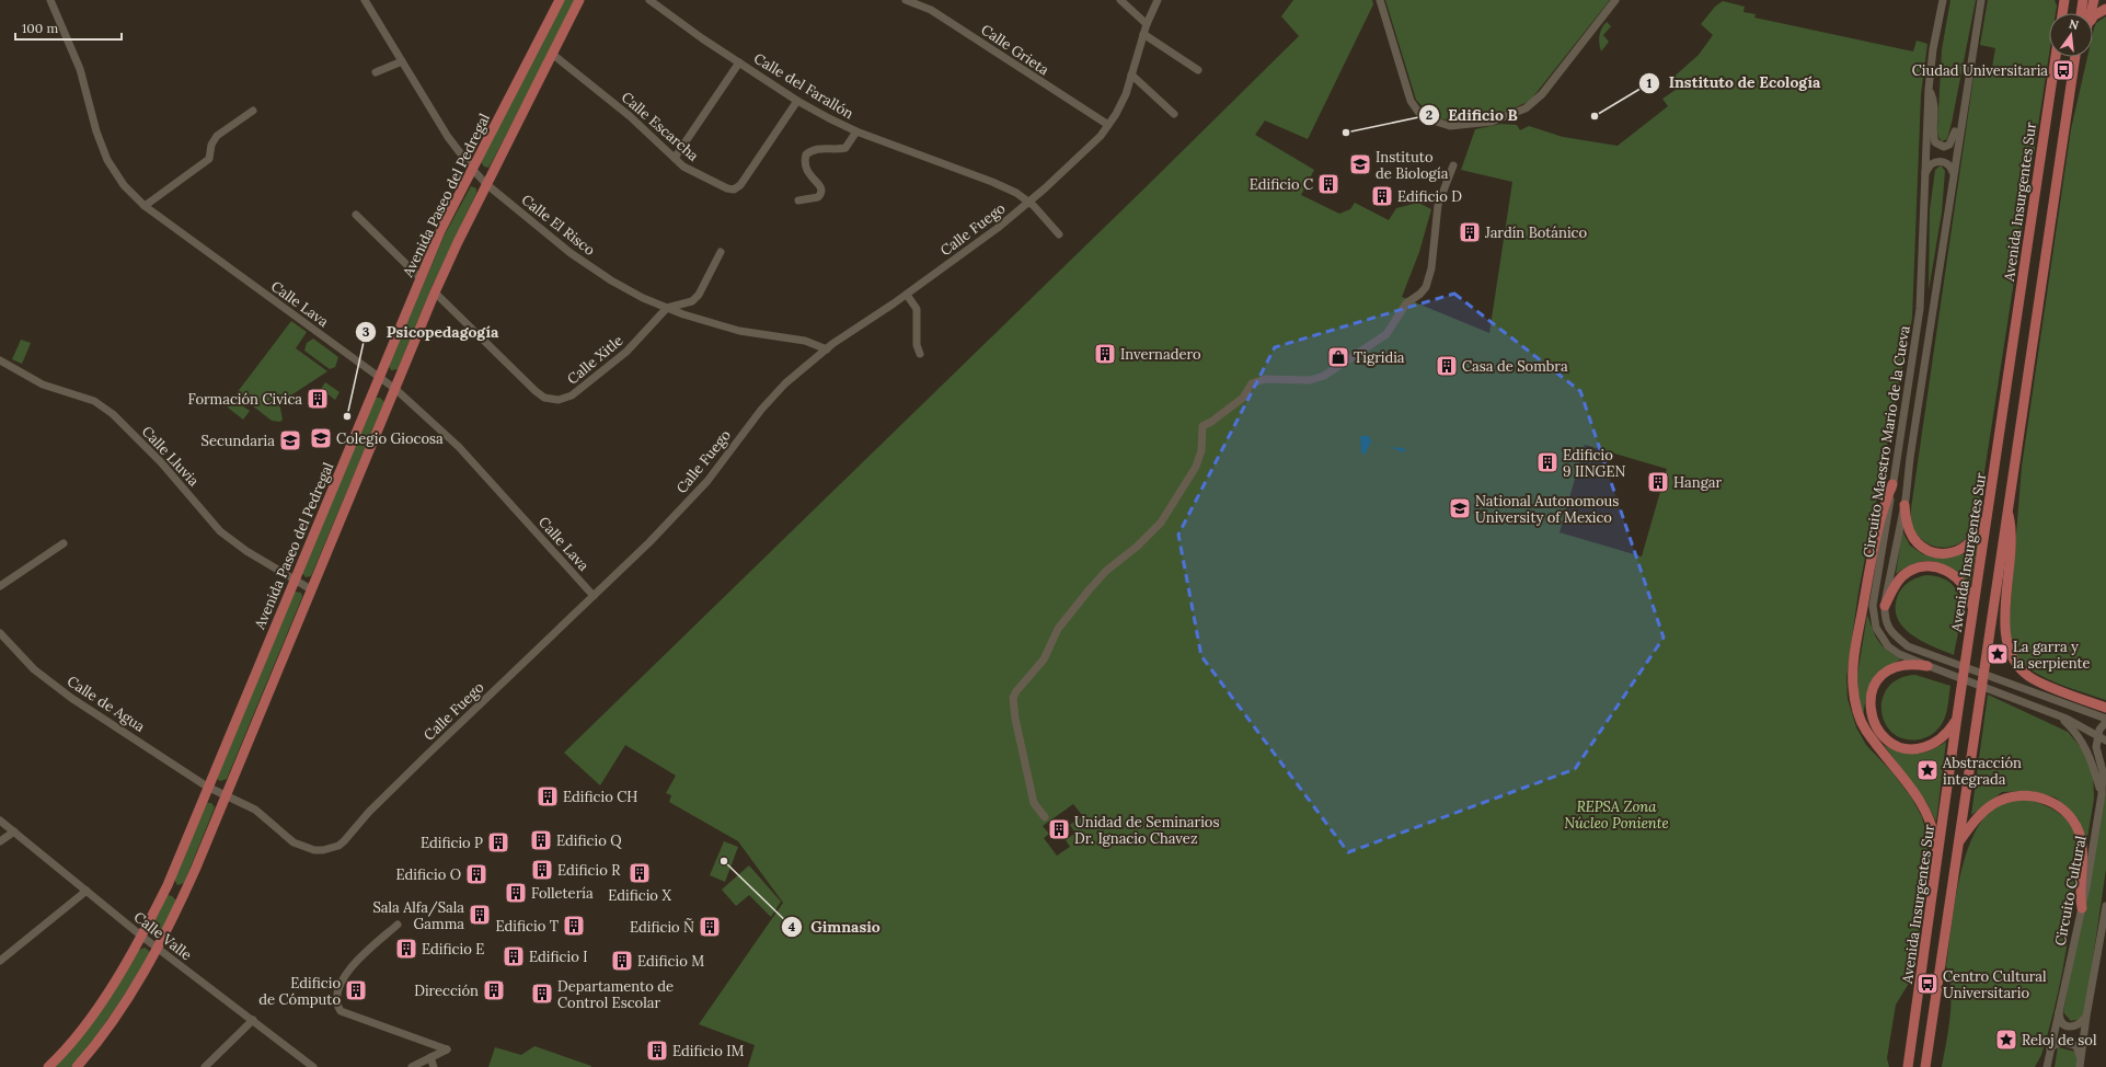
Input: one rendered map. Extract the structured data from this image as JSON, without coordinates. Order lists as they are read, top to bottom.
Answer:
{
  "streets": {
    "main road": ["Avenida Paseo del Pedregal", "Avenida Insurgentes Sur"],
    "street": [
      "Calle Grieta",
      "Calle del Farallón",
      "Calle Escarcha",
      "Calle El Risco",
      "Calle Fuego",
      "Calle Lava",
      "Calle Xitle",
      "Circuito Maestro Mario de la Cueva",
      "Calle Lluvia",
      "Calle de Agua",
      "Circuito Cultural",
      "Calle Valle"
    ]
  },
  "crossings": [
    ["Calle Grieta", "Calle Fuego"],
    ["Calle del Farallón", "Calle Escarcha"],
    ["Calle del Farallón", "Calle Fuego"],
    ["Avenida Paseo del Pedregal", "Calle El Risco"],
    ["Avenida Paseo del Pedregal", "Calle Fuego"],
    ["Avenida Paseo del Pedregal", "Calle Lava"],
    ["Avenida Paseo del Pedregal", "Calle Lluvia"],
    ["Avenida Paseo del Pedregal", "Calle de Agua"],
    ["Avenida Paseo del Pedregal", "Calle Valle"],
    ["Calle El Risco", "Calle Fuego"],
    ["Calle El Risco", "Calle Xitle"],
    ["Calle Fuego", "Calle Lava"],
    ["Calle Fuego", "Calle de Agua"],
    ["Circuito Maestro Mario de la Cueva", "Circuito Cultural"]
  ],
  "parks": ["REPSA Zona Núcleo Poniente"],
  "places": {
    "bus stop": ["Ciudad Universitaria", "Centro Cultural Universitario"],
    "other": [
      "Instituto de Ecología",
      "Edificio B",
      "Psicopedagogía",
      "Gimnasio"
    ],
    "school or university": [
      "Instituto de Biología",
      "Colegio Giocosa",
      "Secundaria",
      "National Autonomous University of Mexico"
    ],
    "building": [
      "Edificio C",
      "Edificio D",
      "Jardín Botánico",
      "Invernadero",
      "Casa de Sombra",
      "Formación Civica",
      "Edificio 9 IINGEN",
      "Hangar",
      "Edificio CH",
      "Unidad de Seminarios Dr. Ignacio Chavez",
      "Edificio Q",
      "Edificio P",
      "Edificio R",
      "Edificio X",
      "Edificio O",
      "Folletería",
      "Sala Alfa/Sala Gamma",
      "Edificio T",
      "Edificio Ñ",
      "Edificio E",
      "Edificio I",
      "Edificio M",
      "Edificio de Cómputo",
      "Dirección",
      "Departamento de Control Escolar",
      "Edificio IM"
    ],
    "shop": ["Tigridia"],
    "place": ["La garra y la serpiente", "Abstracción integrada", "Reloj de sol"]
  },
  "scale_bar": "100 m",
  "north": "top"
}
